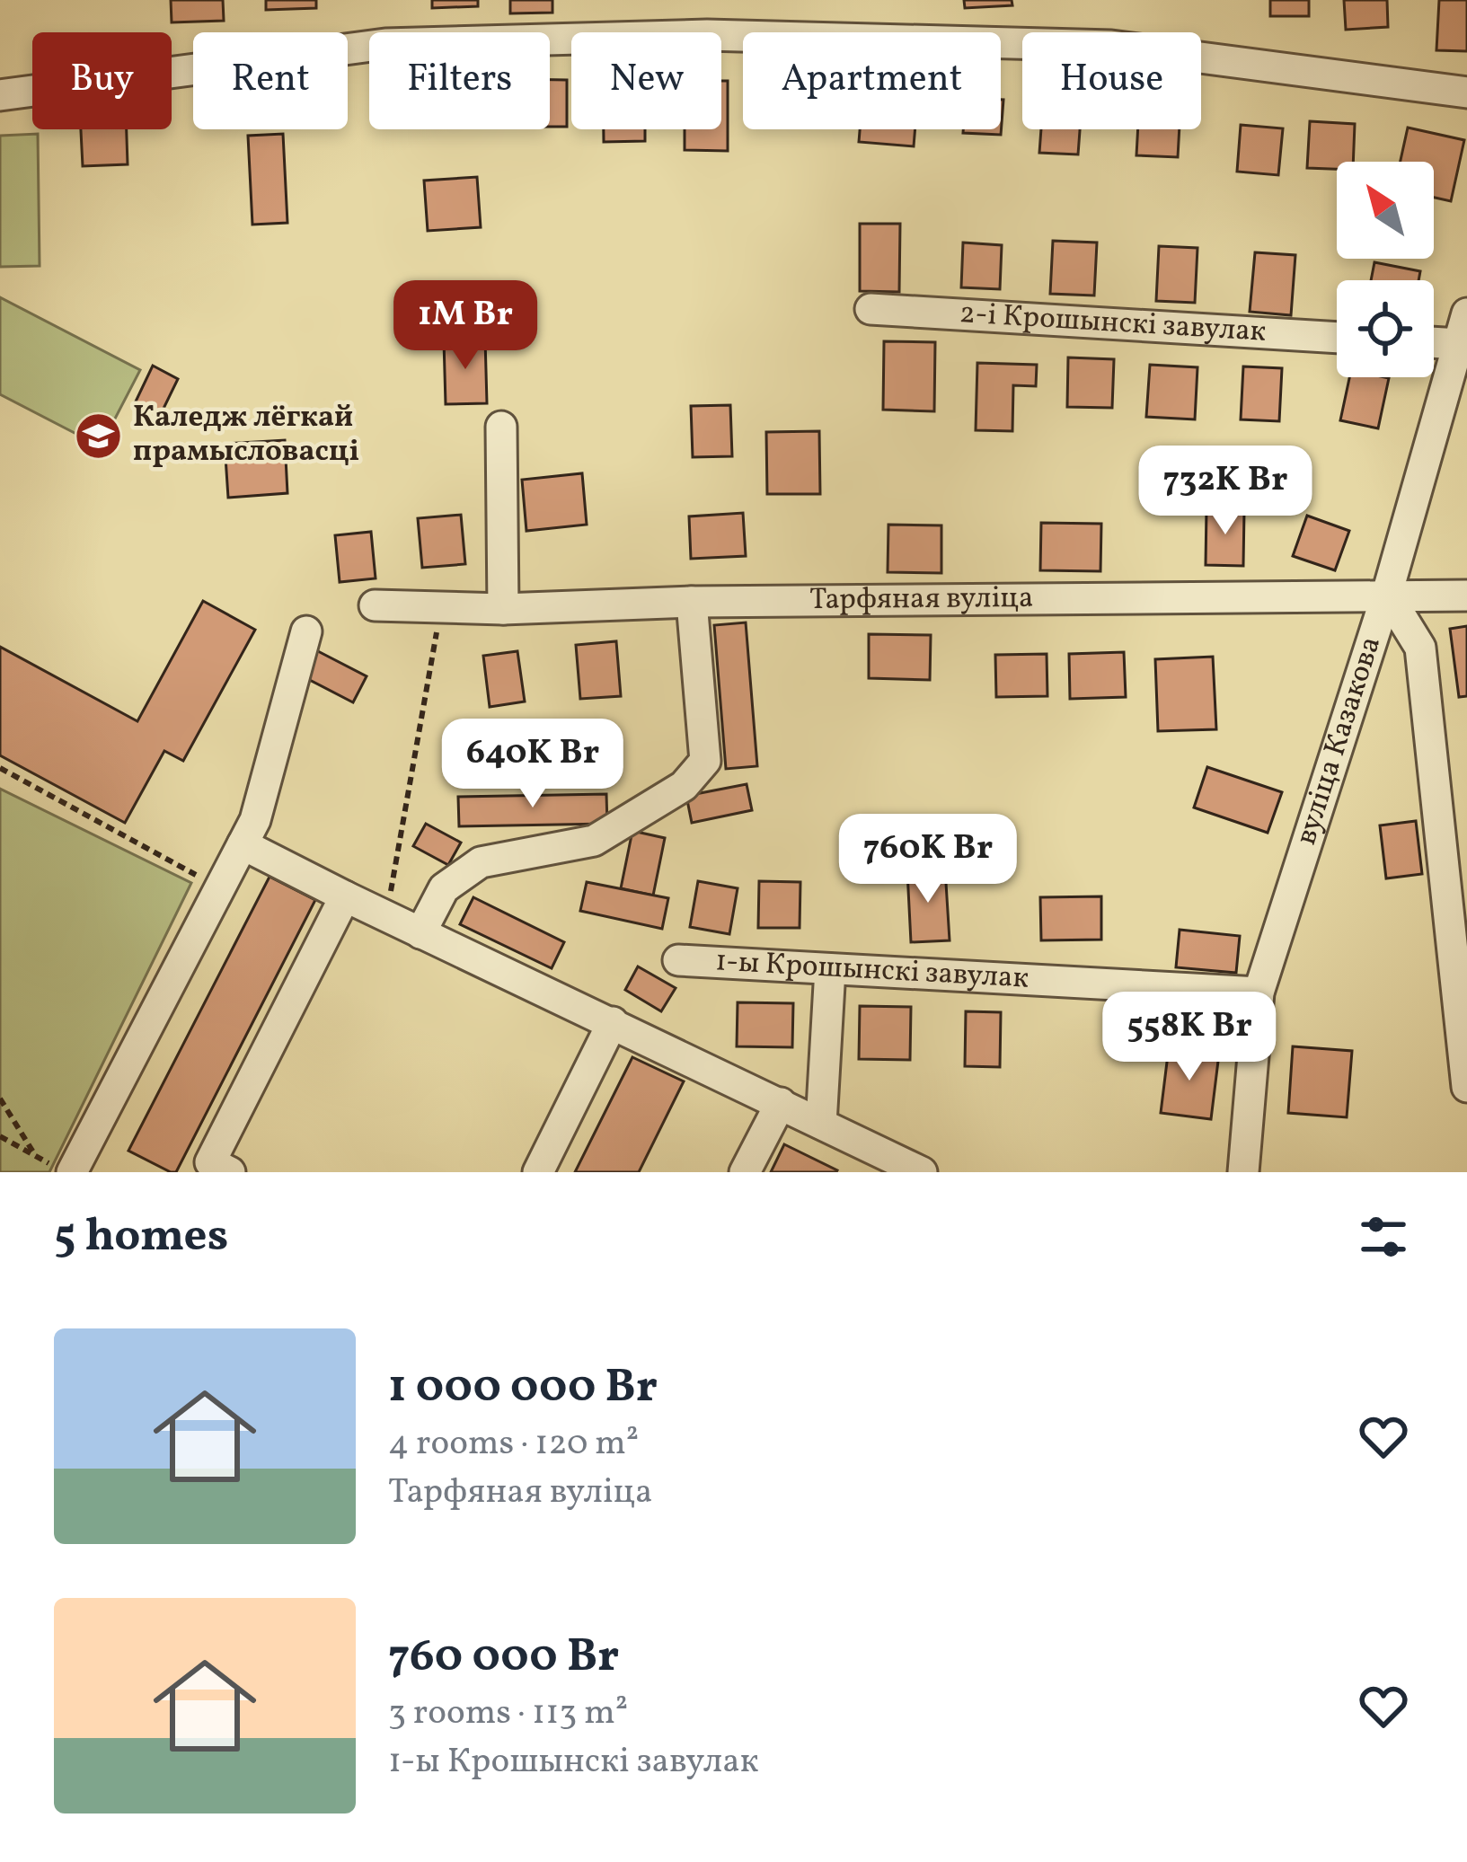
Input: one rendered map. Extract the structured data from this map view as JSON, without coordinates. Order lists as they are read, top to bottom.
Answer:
{
  "streets": {
    "street": [
      "2-і Крошынскі завулак",
      "Тарфяная вуліца",
      "вуліца Казакова",
      "1-ы Крошынскі завулак"
    ]
  },
  "crossings": [
    ["Тарфяная вуліца", "вуліца Казакова"],
    ["вуліца Казакова", "1-ы Крошынскі завулак"]
  ],
  "places": {
    "school or university": ["Каледж лёгкай прамысловасці"]
  },
  "north": "top left",
  "page": {
    "chip": [
      "Buy",
      "Rent",
      "Filters",
      "New",
      "Apartment",
      "House"
    ],
    "price": [
      "1M Br",
      "732K Br",
      "640K Br",
      "760K Br",
      "558K Br"
    ],
    "heading": "5 homes",
    "list": [
      {
        "name": "1 000 000 Br",
        "note": "4 rooms · 120 m² · Тарфяная вуліца"
      },
      {
        "name": "760 000 Br",
        "note": "3 rooms · 113 m² · 1-ы Крошынскі завулак"
      }
    ]
  }
}
